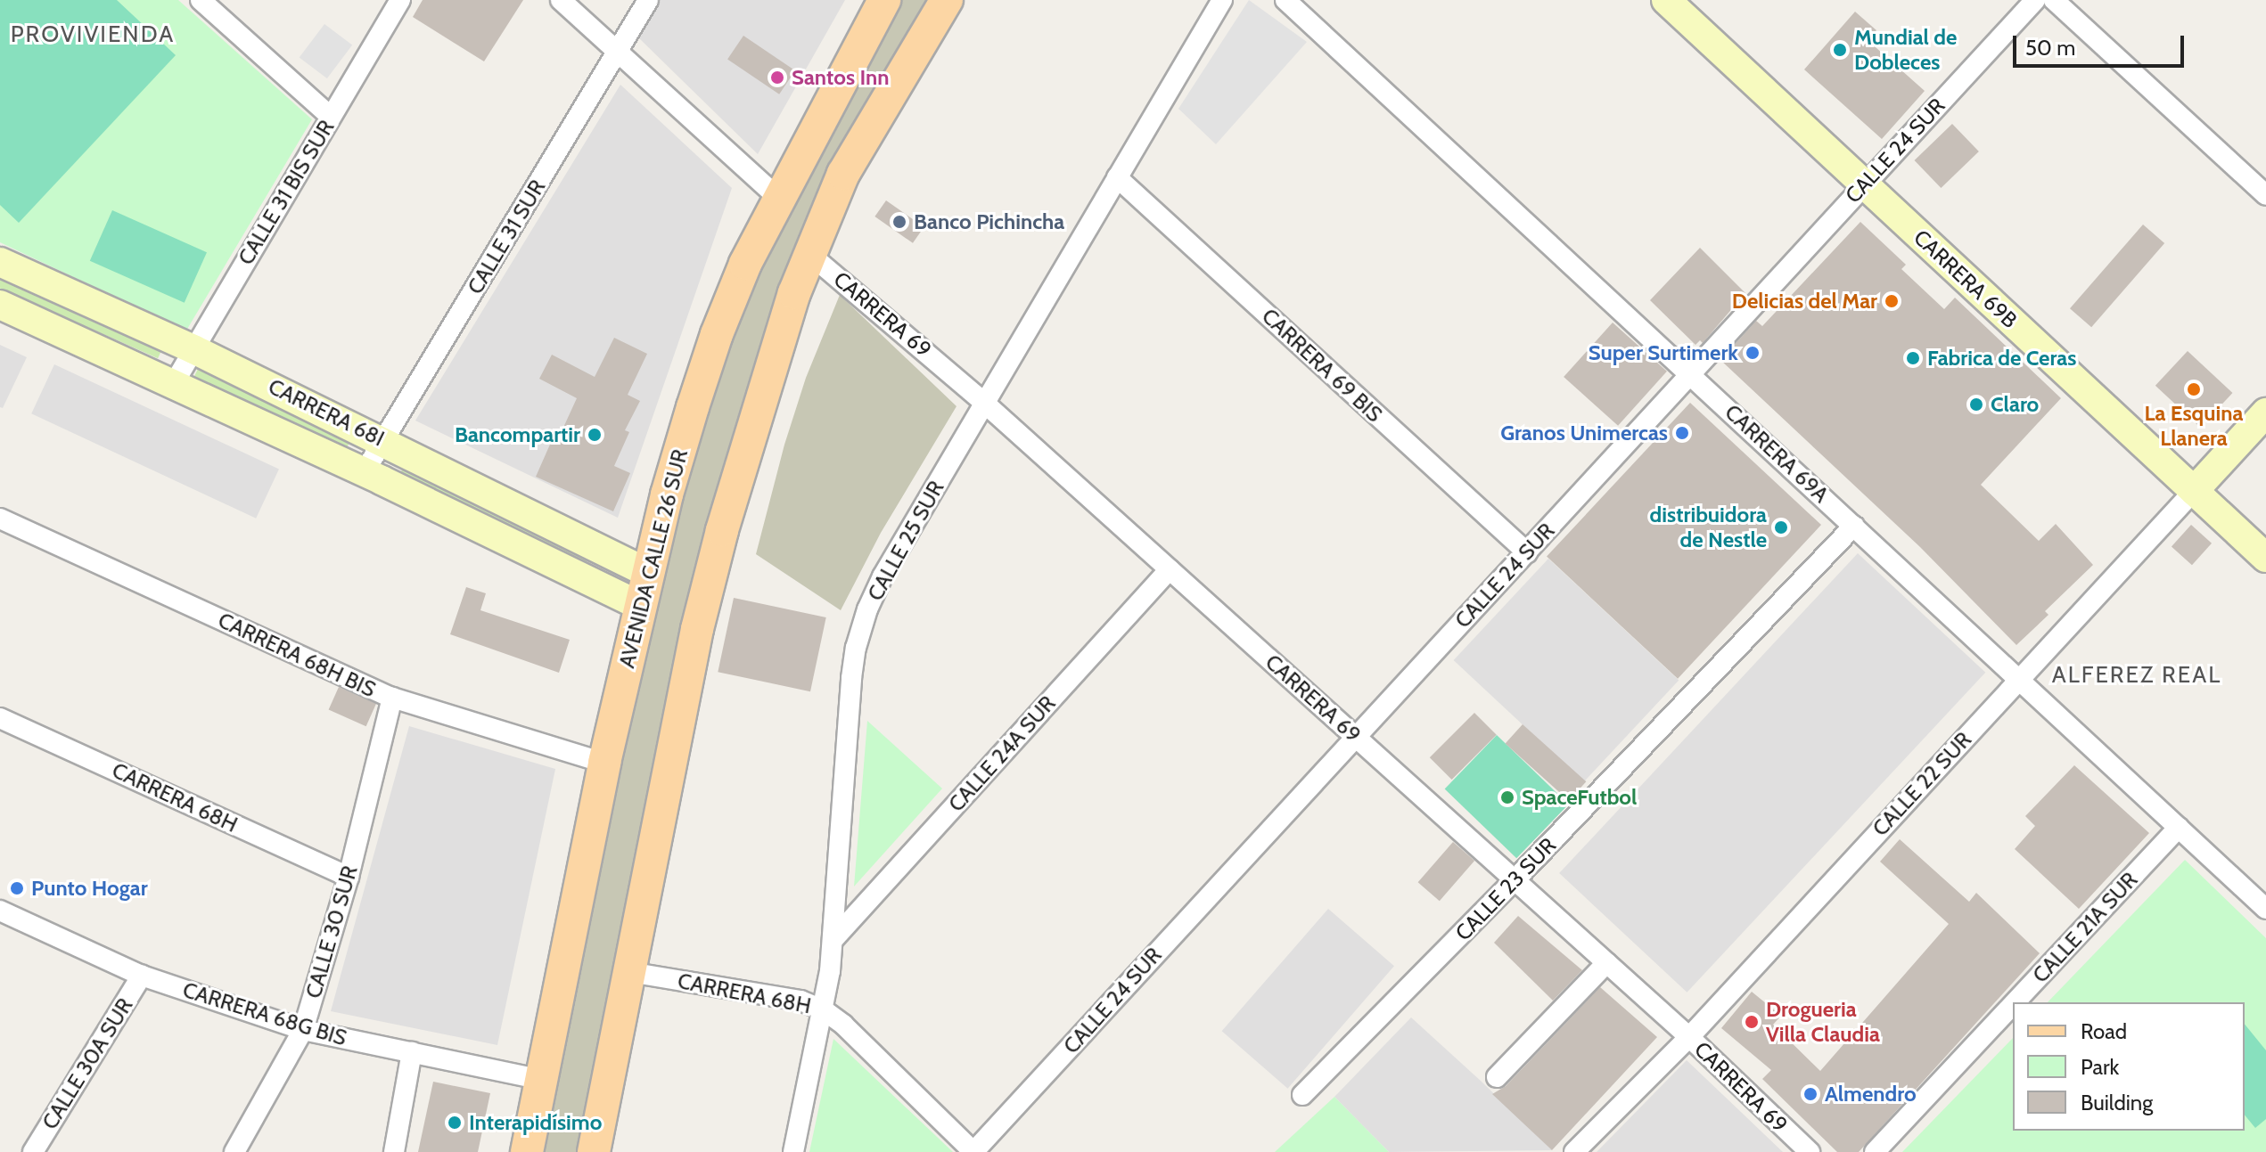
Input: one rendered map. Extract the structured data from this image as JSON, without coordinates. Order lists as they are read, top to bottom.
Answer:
{
  "streets": {
    "main road": ["AVENIDA CALLE 26 SUR"],
    "street": [
      "CALLE 24 SUR",
      "CALLE 31 BIS SUR",
      "CALLE 31 SUR",
      "CARRERA 69B",
      "CARRERA 69",
      "CARRERA 69 BIS",
      "CARRERA 68I",
      "CARRERA 69A",
      "CALLE 25 SUR",
      "CARRERA 68H BIS",
      "CALLE 24A SUR",
      "CALLE 22 SUR",
      "CARRERA 68H",
      "CALLE 23 SUR",
      "CALLE 21A SUR",
      "CALLE 30 SUR",
      "CARRERA 68G BIS",
      "CALLE 30A SUR"
    ]
  },
  "crossings": [
    ["CALLE 24 SUR", "CARRERA 69B"],
    ["CALLE 24 SUR", "CARRERA 69"],
    ["CALLE 24 SUR", "CARRERA 69 BIS"],
    ["CALLE 24 SUR", "CARRERA 69A"],
    ["CALLE 24 SUR", "CARRERA 68H"],
    ["CALLE 31 BIS SUR", "CARRERA 68I"],
    ["CALLE 31 SUR", "CARRERA 68I"],
    ["CARRERA 69B", "CALLE 22 SUR"],
    ["CARRERA 69", "CALLE 25 SUR"],
    ["CARRERA 69", "CALLE 24A SUR"],
    ["CARRERA 69", "CALLE 22 SUR"],
    ["CARRERA 69", "CALLE 23 SUR"],
    ["CARRERA 69 BIS", "CALLE 25 SUR"],
    ["CARRERA 68I", "AVENIDA CALLE 26 SUR"],
    ["CARRERA 69A", "CALLE 22 SUR"],
    ["CARRERA 69A", "CALLE 23 SUR"],
    ["CARRERA 69A", "CALLE 21A SUR"],
    ["CALLE 25 SUR", "CALLE 24A SUR"],
    ["CALLE 25 SUR", "CARRERA 68H"],
    ["AVENIDA CALLE 26 SUR", "CARRERA 68H BIS"],
    ["AVENIDA CALLE 26 SUR", "CARRERA 68G BIS"],
    ["CARRERA 68H BIS", "CALLE 30 SUR"],
    ["CARRERA 68H", "CALLE 30 SUR"],
    ["CALLE 30 SUR", "CARRERA 68G BIS"],
    ["CARRERA 68G BIS", "CALLE 30A SUR"]
  ],
  "districts": ["PROVIVIENDA", "ALFEREZ REAL"],
  "places": [
    "Mundial de Dobleces",
    "Santos Inn",
    "Banco Pichincha",
    "Delicias del Mar",
    "Super Surtimerk",
    "Fabrica de Ceras",
    "La Esquina Llanera",
    "Claro",
    "Granos Unimercas",
    "Bancompartir",
    "distribuidora de Nestle",
    "SpaceFutbol",
    "Punto Hogar",
    "Drogueria Villa Claudia",
    "Almendro",
    "Interapidísimo"
  ],
  "legend": ["Road", "Park", "Building"],
  "scale_bar": "50 m"
}
